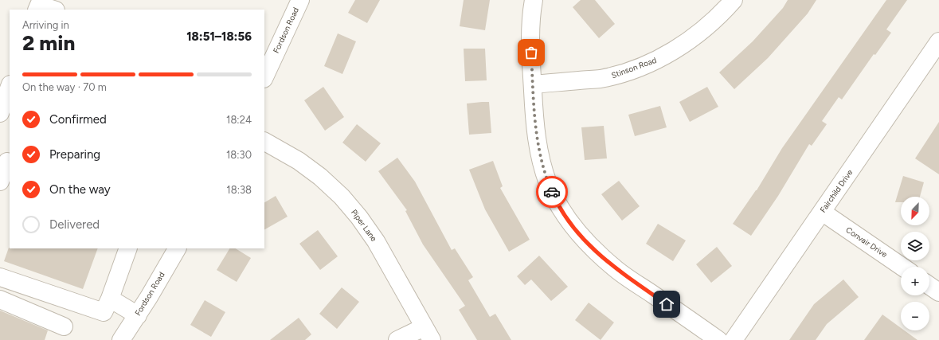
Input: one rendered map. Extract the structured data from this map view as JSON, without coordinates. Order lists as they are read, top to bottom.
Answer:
{
  "streets": {
    "street": [
      "Fordson Road",
      "Stinson Road",
      "Fairchild Drive",
      "Piper Lane",
      "Convair Drive"
    ]
  },
  "crossings": [
    ["Fairchild Drive", "Convair Drive"]
  ],
  "north": "bottom left",
  "page": {
    "heading": ["2 min", "Arriving in", "18:51–18:56"],
    "bar": "On the way · 70 m",
    "list": [
      ["Confirmed", "18:24"],
      ["Preparing", "18:30"],
      ["On the way", "18:38"],
      "Delivered"
    ],
    "map_buttons": ["+", "−"]
  }
}
